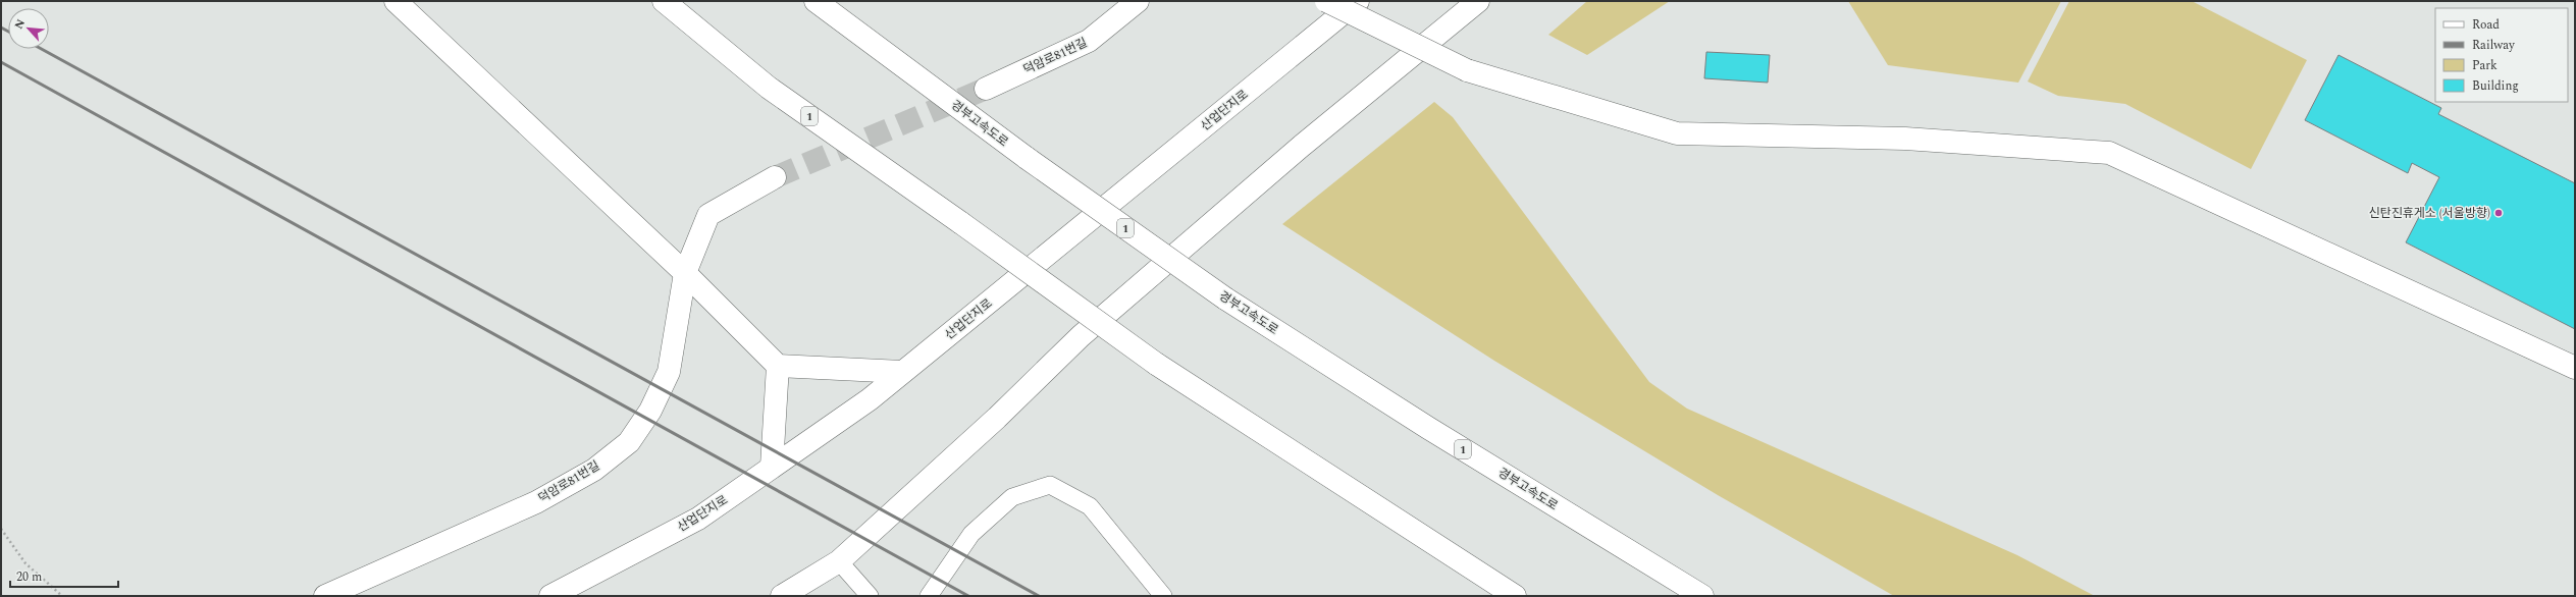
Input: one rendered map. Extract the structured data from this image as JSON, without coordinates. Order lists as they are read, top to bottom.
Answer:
{
  "streets": {
    "main road": [
      "덕암로81번길",
      "산업단지로",
      "1",
      "경부고속도로"
    ]
  },
  "places": ["신탄진휴게소 (서울방향)"],
  "legend": [
    "Road",
    "Railway",
    "Park",
    "Building"
  ],
  "scale_bar": "20 m",
  "north": "top left"
}
